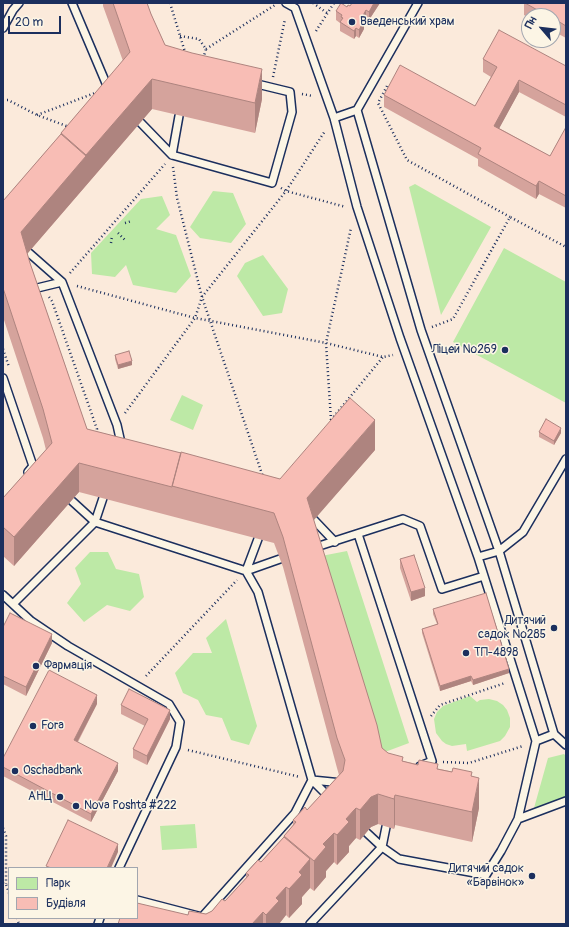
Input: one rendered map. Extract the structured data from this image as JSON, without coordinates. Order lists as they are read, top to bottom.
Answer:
{
  "places": [
    "Введенський храм",
    "Ліцей №269",
    "Дитячий садок №285",
    "ТП-4898",
    "Фармація",
    "Fora",
    "Oschadbank",
    "АНЦ",
    "Nova Poshta #222",
    "Дитячий садок «Барвінок»"
  ],
  "legend": ["Парк", "Будівля"],
  "scale_bar": "20 m",
  "north": "top left"
}
